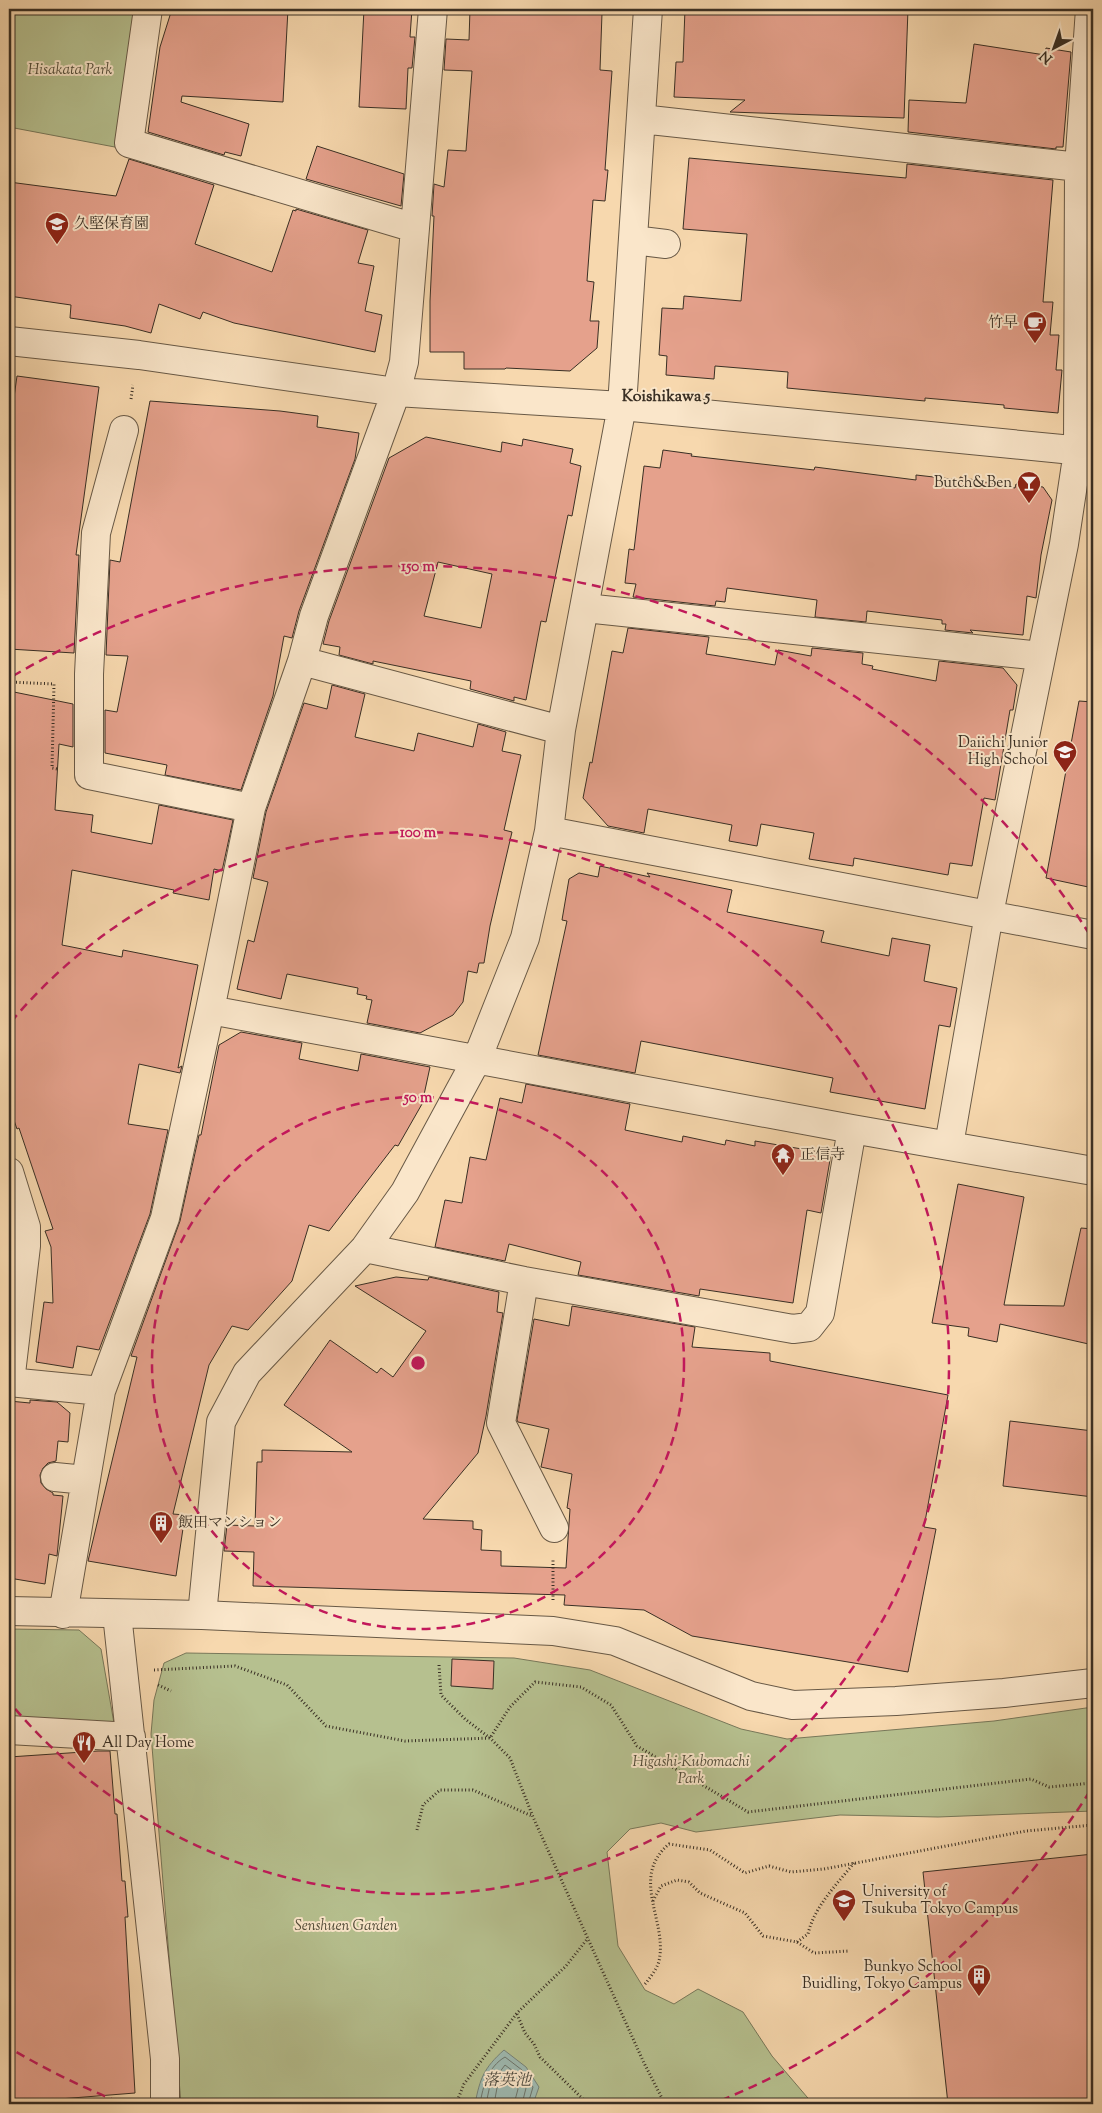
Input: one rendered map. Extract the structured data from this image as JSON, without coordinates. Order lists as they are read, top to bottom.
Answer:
{
  "districts": ["Koishikawa 5"],
  "water": ["落英池"],
  "parks": ["Hisakata Park", "Higashi-Kubomachi Park", "Senshuen Garden"],
  "places": {
    "school or university": ["久堅保育園", "Daiichi Junior High School", "University of Tsukuba Tokyo Campus"],
    "cafe": ["竹早"],
    "bar": ["Butch&Ben"],
    "temple": ["正信寺"],
    "building": ["飯田マンション", "Bunkyo School Buidling, Tokyo Campus"],
    "restaurant": ["All Day Home"]
  },
  "north": "bottom left",
  "rings": ["150 m", "100 m", "50 m"]
}
